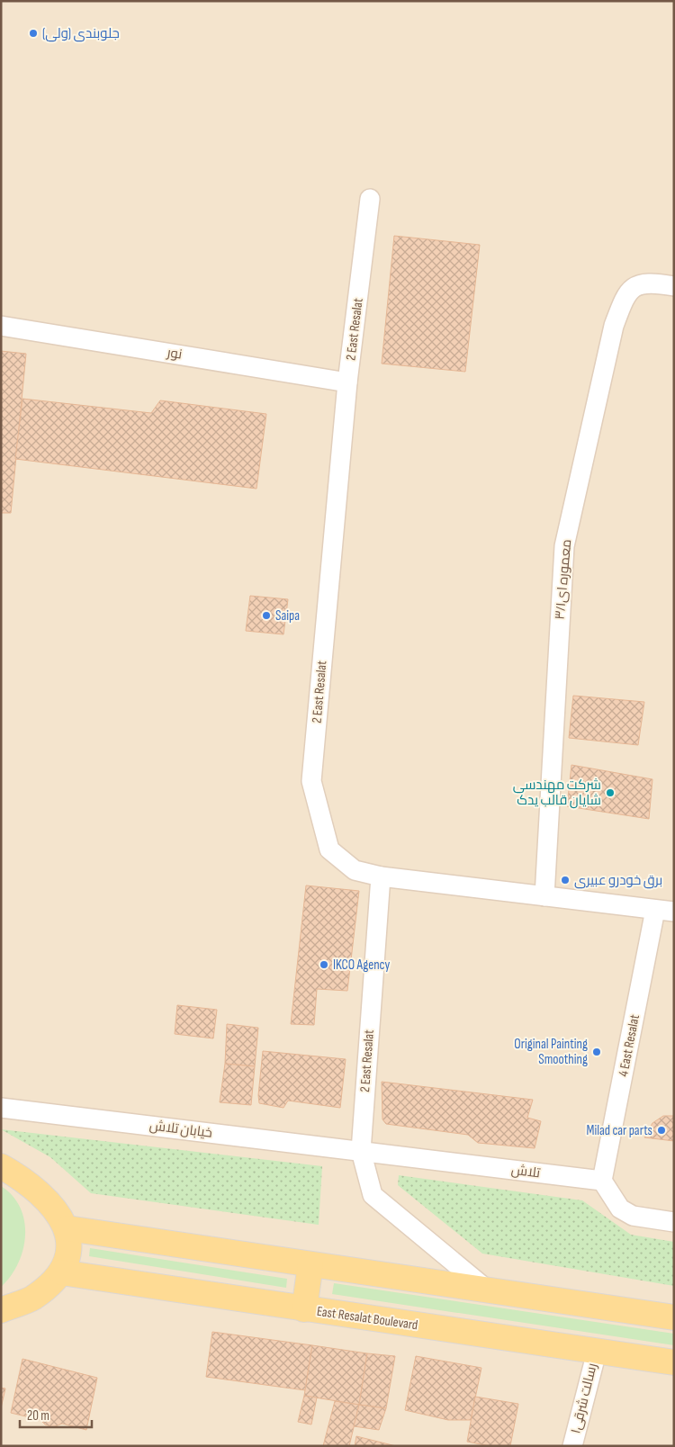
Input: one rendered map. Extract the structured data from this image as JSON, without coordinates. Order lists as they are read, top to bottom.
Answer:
{
  "streets": {
    "main road": ["East Resalat Boulevard"],
    "street": [
      "2 East Resalat",
      "نور",
      "معموره ای۳/۱",
      "4 East Resalat",
      "خیابان تلاش",
      "تلاش",
      "رسالت شرقی۱"
    ]
  },
  "crossings": [
    ["2 East Resalat", "نور"],
    ["2 East Resalat", "خیابان تلاش"],
    ["2 East Resalat", "تلاش"],
    ["4 East Resalat", "تلاش"],
    ["خیابان تلاش", "تلاش"],
    ["East Resalat Boulevard", "رسالت شرقی۱"]
  ],
  "places": [
    "جلوبندی (ولی)",
    "Saipa",
    "شرکت مهندسی شایان قالب یدک",
    "برق خودرو عبیری",
    "IKCO Agency",
    "Original Painting Smoothing",
    "Milad car parts"
  ],
  "scale_bar": "20 m"
}
